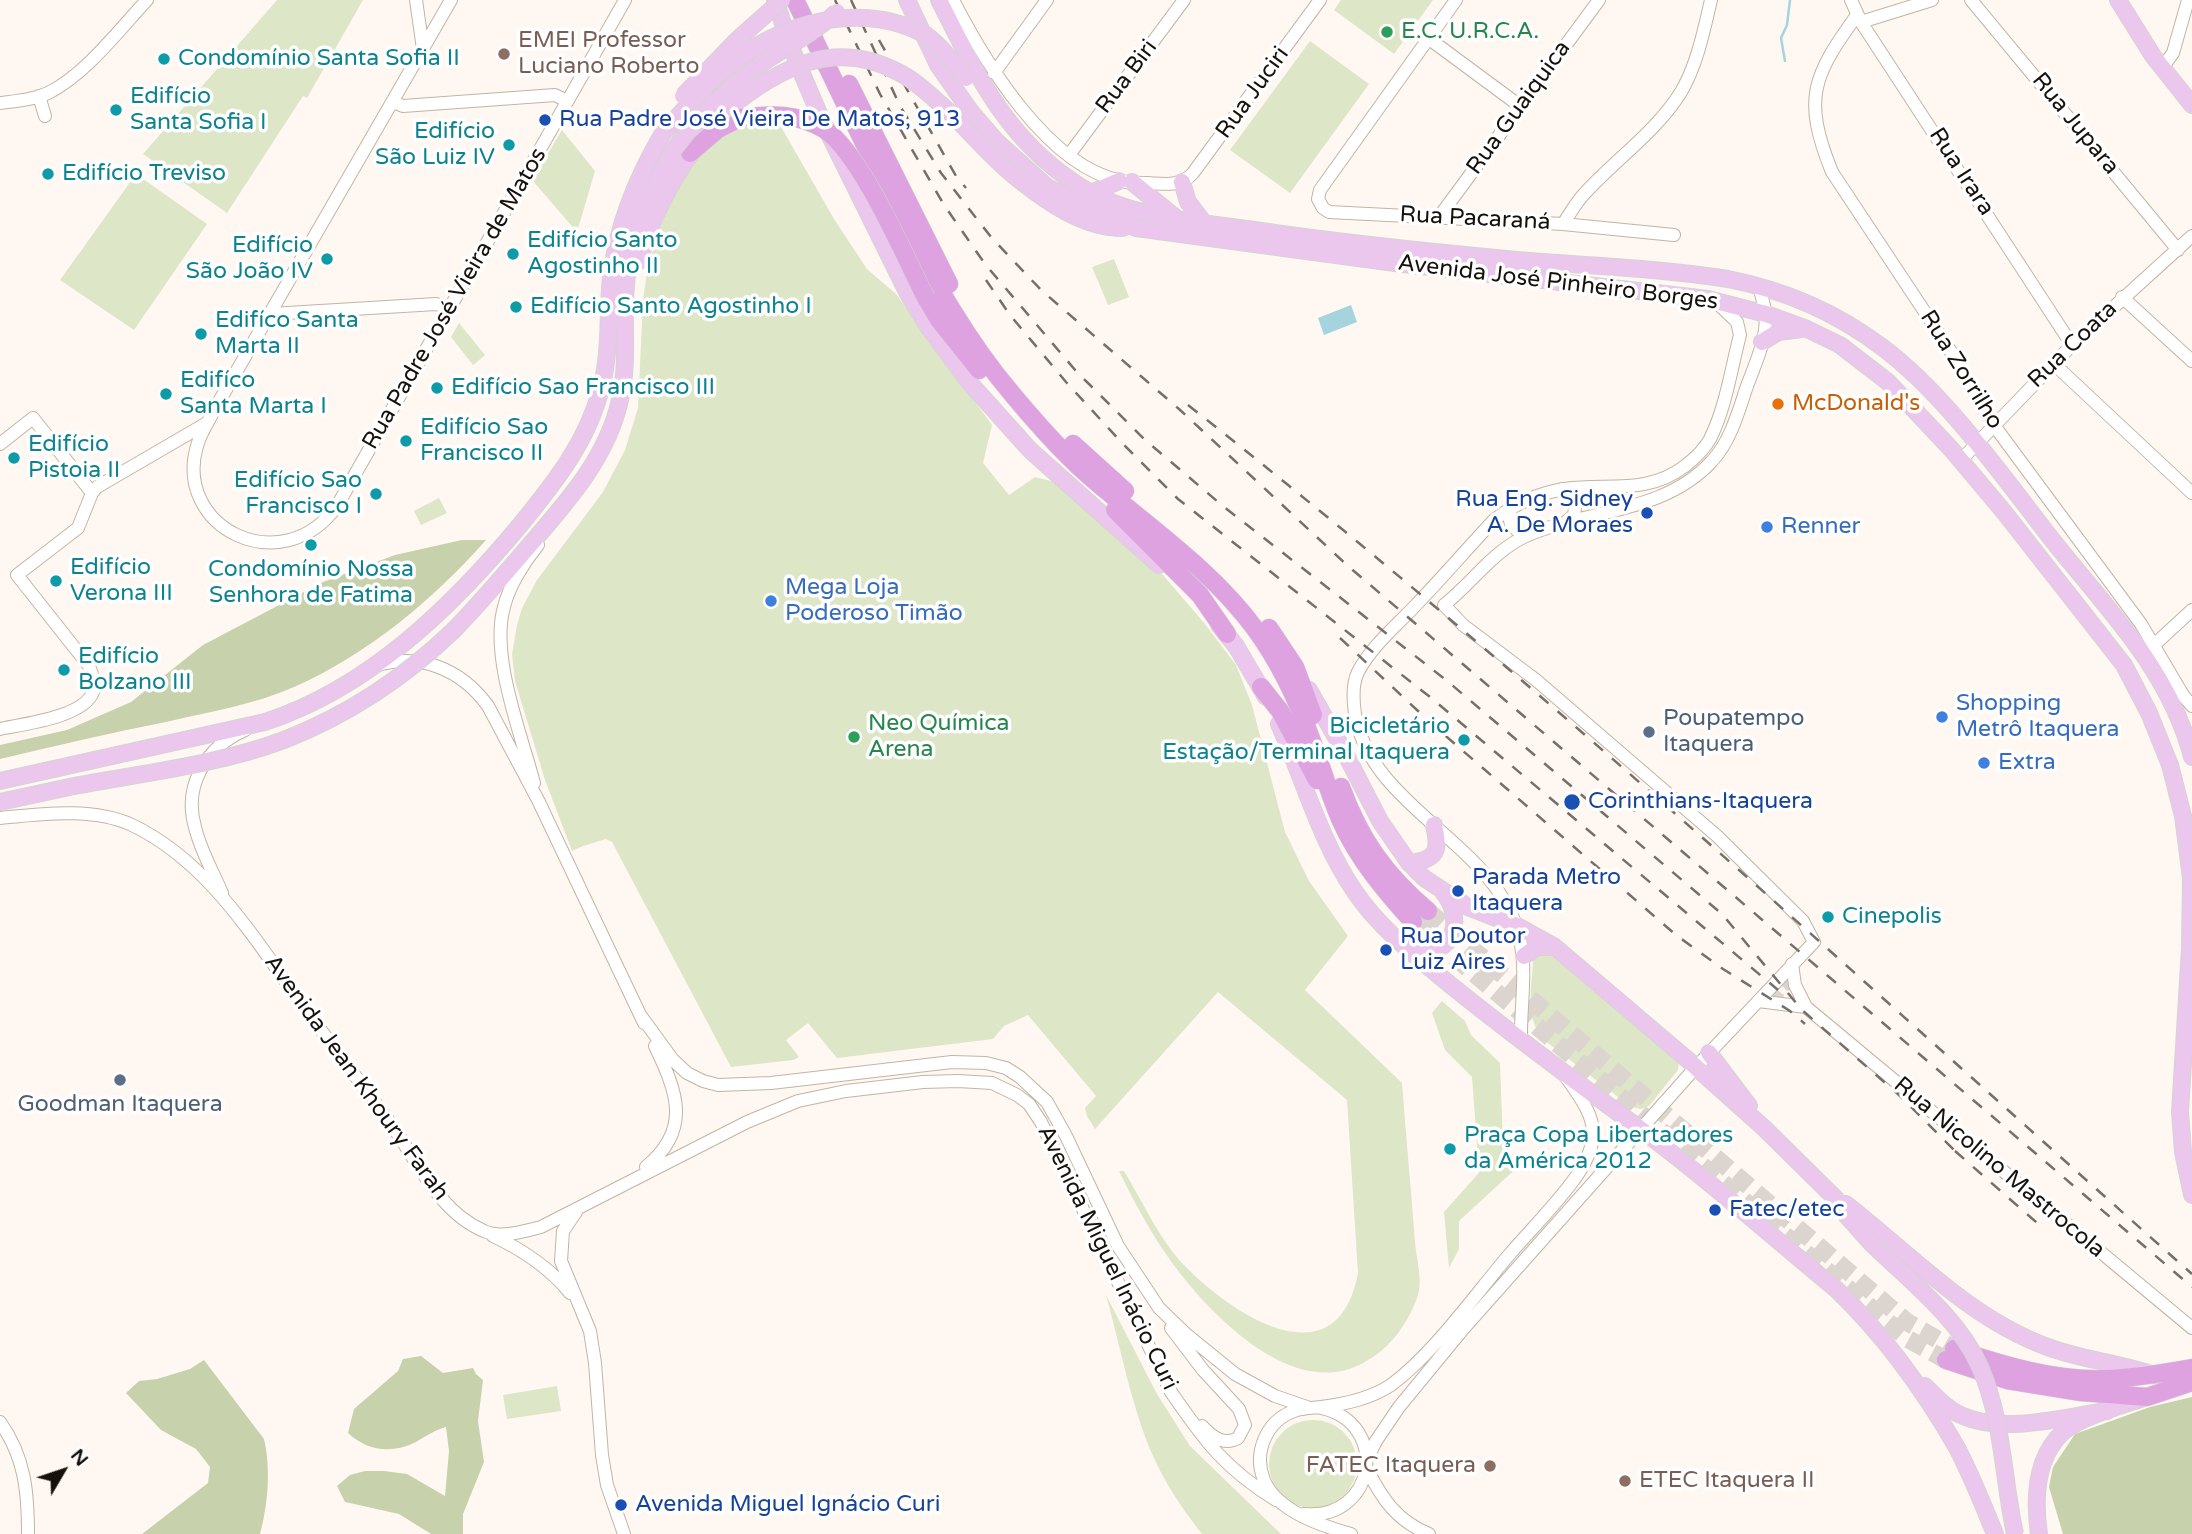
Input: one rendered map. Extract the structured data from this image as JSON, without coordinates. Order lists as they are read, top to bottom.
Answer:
{
  "streets": {
    "main road": ["Avenida José Pinheiro Borges"],
    "street": [
      "Rua Biri",
      "Rua Juciri",
      "Rua Guaiquica",
      "Rua Jupara",
      "Rua Irara",
      "Rua Pacaraná",
      "Rua Padre José Vieira de Matos",
      "Rua Coata",
      "Rua Zorrilho",
      "Avenida Jean Khoury Farah",
      "Rua Nicolino Mastrocola",
      "Avenida Miguel Inácio Curi"
    ]
  },
  "crossings": [
    ["Rua Guaiquica", "Rua Pacaraná"],
    ["Rua Jupara", "Rua Coata"],
    ["Rua Irara", "Rua Coata"],
    ["Rua Irara", "Rua Zorrilho"],
    ["Avenida José Pinheiro Borges", "Rua Coata"],
    ["Rua Coata", "Rua Zorrilho"]
  ],
  "places": [
    "E.C. U.R.C.A.",
    "EMEI Professor Luciano Roberto",
    "Condomínio Santa Sofia II",
    "Edifício Santa Sofia I",
    "Rua Padre José Vieira De Matos, 913",
    "Edifício São Luiz IV",
    "Edifício Treviso",
    "Edifício Santo Agostinho II",
    "Edifício São João IV",
    "Edifício Santo Agostinho I",
    "Edifíco Santa Marta II",
    "Edifício Sao Francisco III",
    "Edifíco Santa Marta I",
    "McDonald's",
    "Edifício Sao Francisco II",
    "Edifício Pistoia II",
    "Edifício Sao Francisco I",
    "Rua Eng. Sidney A. De Moraes",
    "Renner",
    "Condomínio Nossa Senhora de Fatima",
    "Edifício Verona III",
    "Mega Loja Poderoso Timão",
    "Edifício Bolzano III",
    "Shopping Metrô Itaquera",
    "Poupatempo Itaquera",
    "Neo Química Arena",
    "Bicicletário Estação/Terminal Itaquera",
    "Extra",
    "Corinthians-Itaquera",
    "Parada Metro Itaquera",
    "Cinepolis",
    "Rua Doutor Luiz Aires",
    "Goodman Itaquera",
    "Praça Copa Libertadores da América 2012",
    "Fatec/etec",
    "FATEC Itaquera",
    "ETEC Itaquera II",
    "Avenida Miguel Ignácio Curi"
  ],
  "north": "top right"
}
